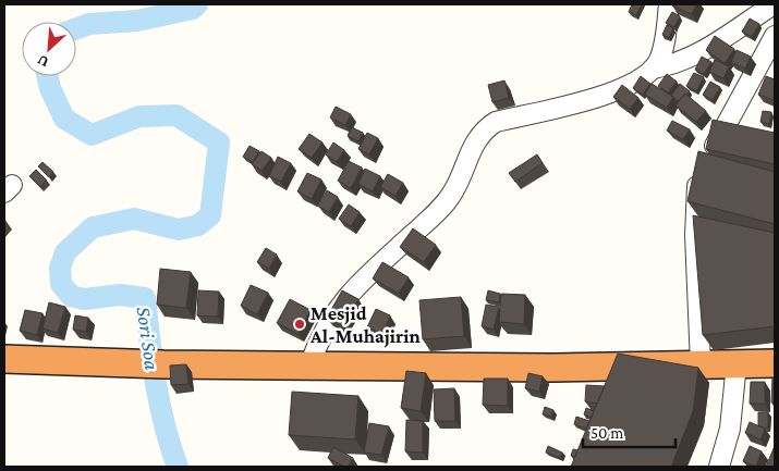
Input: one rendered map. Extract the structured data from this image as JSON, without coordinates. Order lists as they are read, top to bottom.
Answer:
{
  "water": ["Sori Soa"],
  "places": ["Mesjid Al-Muhajirin"],
  "scale_bar": "50 m",
  "north": "bottom left"
}
